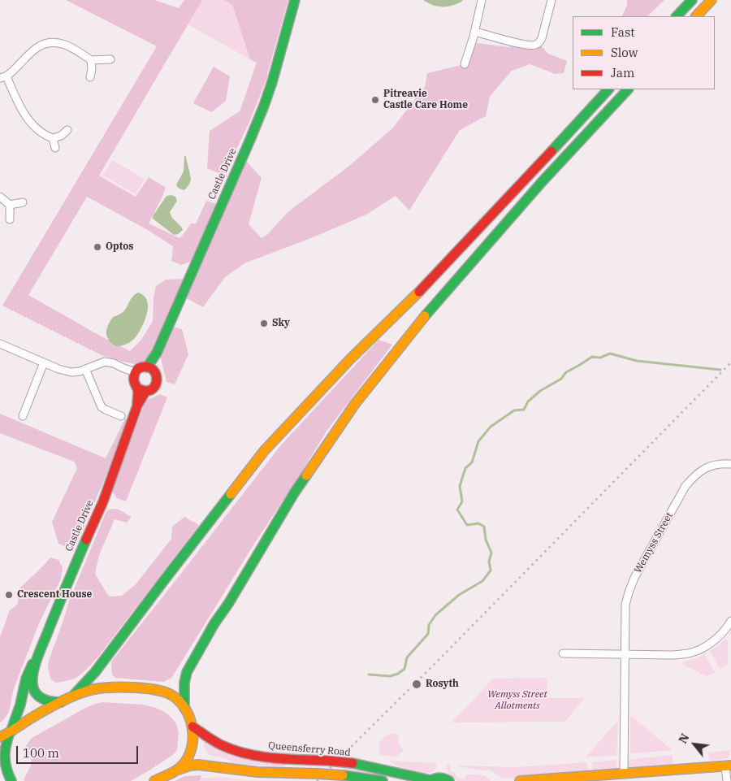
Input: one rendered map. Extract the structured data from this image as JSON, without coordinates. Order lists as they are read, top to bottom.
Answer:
{
  "streets": {
    "main road": ["Castle Drive", "Queensferry Road"],
    "street": ["Wemyss Street"]
  },
  "parks": ["Wemyss Street Allotments"],
  "places": [
    "Pitreavie Castle Care Home",
    "Optos",
    "Sky",
    "Crescent House",
    "Rosyth"
  ],
  "legend": ["Fast", "Slow", "Jam"],
  "scale_bar": "100 m",
  "north": "top left"
}
